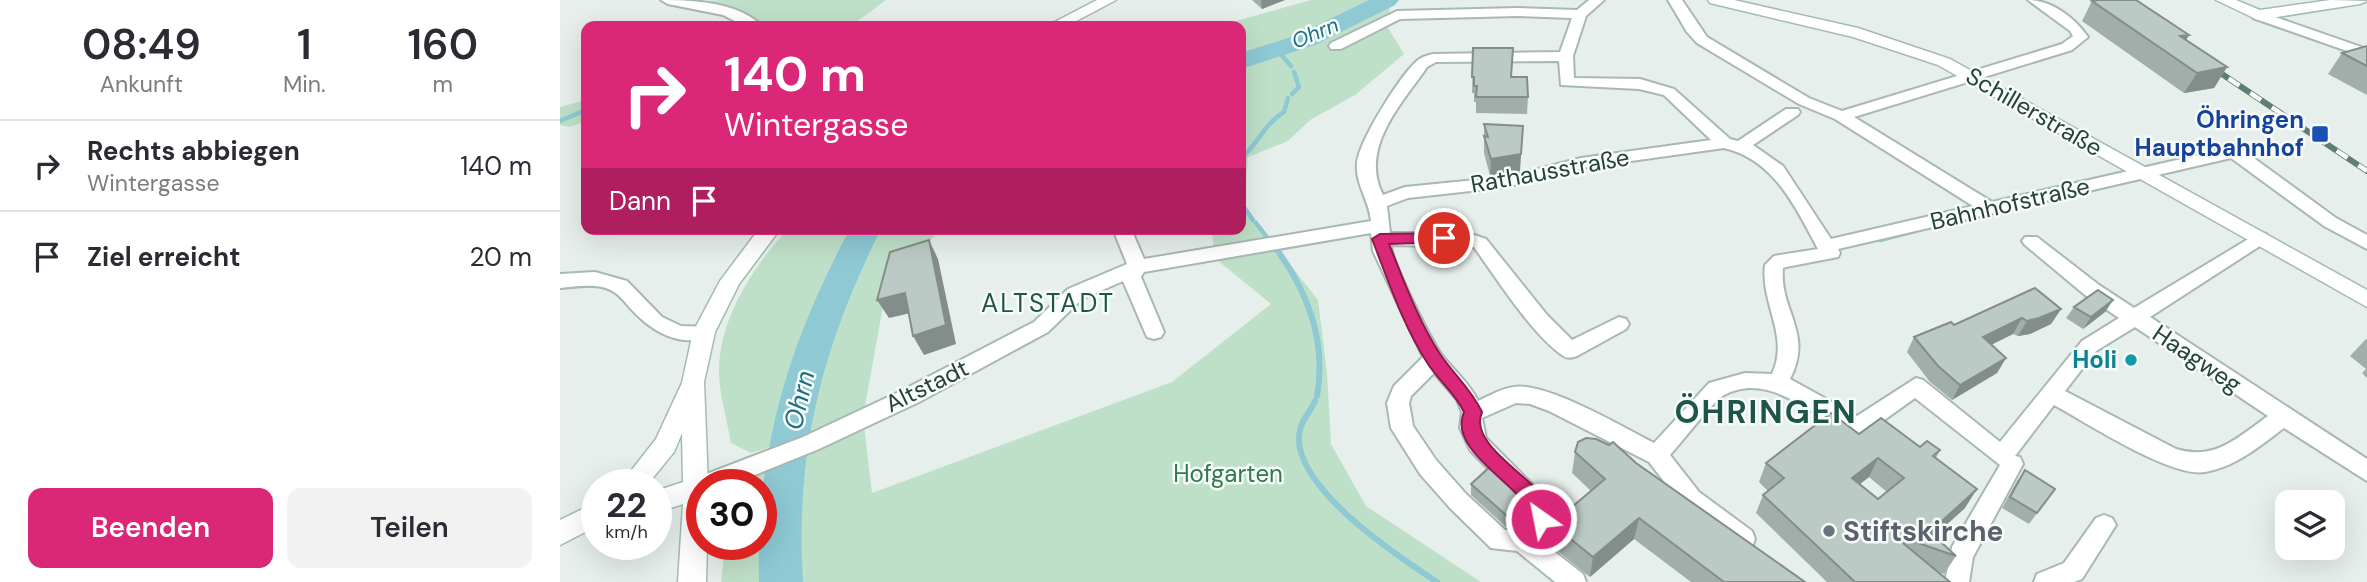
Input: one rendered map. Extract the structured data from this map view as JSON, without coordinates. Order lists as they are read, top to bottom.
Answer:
{
  "streets": {
    "main road": ["Schillerstraße"],
    "street": [
      "Rathausstraße",
      "Bahnhofstraße",
      "Haagweg",
      "Altstadt"
    ]
  },
  "crossings": [
    ["Schillerstraße", "Bahnhofstraße"]
  ],
  "districts": ["ALTSTADT", "ÖHRINGEN"],
  "water": ["Ohrn"],
  "parks": ["Hofgarten"],
  "places": {
    "transit": ["Öhringen Hauptbahnhof"],
    "other": ["Holi", "Stiftskirche"]
  },
  "page": {
    "eta": [
      "08:49",
      "Ankunft",
      "1",
      "Min.",
      "160",
      "m"
    ],
    "turn": ["140 m", "Wintergasse"],
    "list": [
      {
        "name": "Rechts abbiegen",
        "note": "Wintergasse",
        "value": "140 m"
      },
      {
        "name": "Ziel erreicht",
        "value": "20 m"
      }
    ],
    "then": "Dann",
    "speed": "22 km/h",
    "limit": "30",
    "buttons": ["Beenden", "Teilen"]
  }
}
